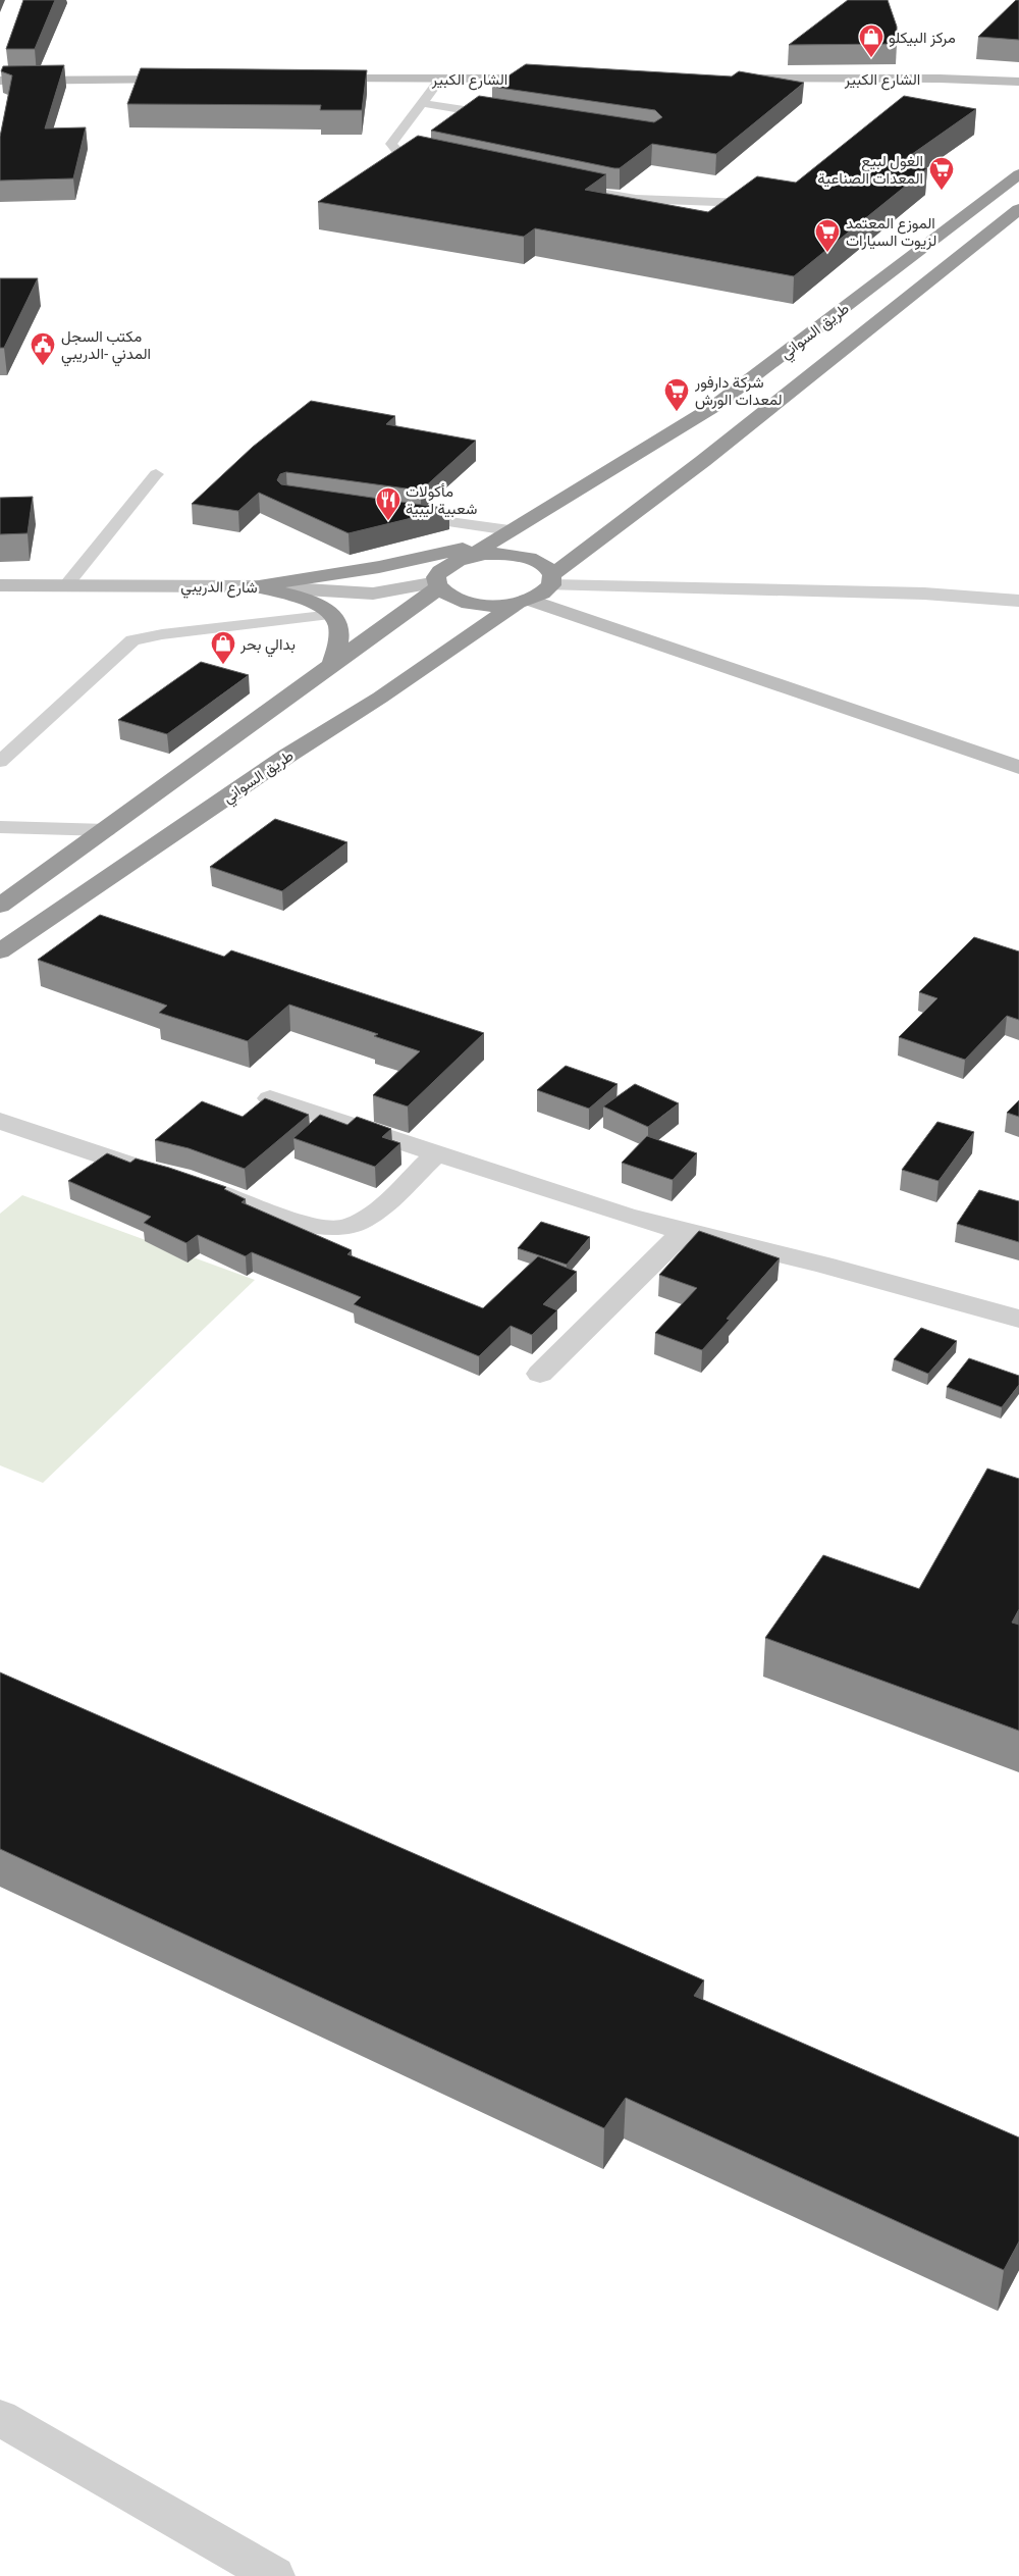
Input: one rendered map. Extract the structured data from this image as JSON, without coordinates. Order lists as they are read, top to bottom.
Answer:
{
  "streets": {
    "highway": ["طريق السواني"],
    "street": ["الشارع الكبير", "شارع الدريبي"]
  },
  "places": {
    "shop": ["مركز البيكلو", "بدالي بحر"],
    "supermarket": ["الغول لبيع المعدات الصناعية", "الموزع المعتمد لزيوت السيارات", "شركة دارفور لمعدات الورش"],
    "public building": ["مكتب السجل المدني -الدريبي"],
    "restaurant": ["مأكولات شعبية ليبية"]
  }
}
